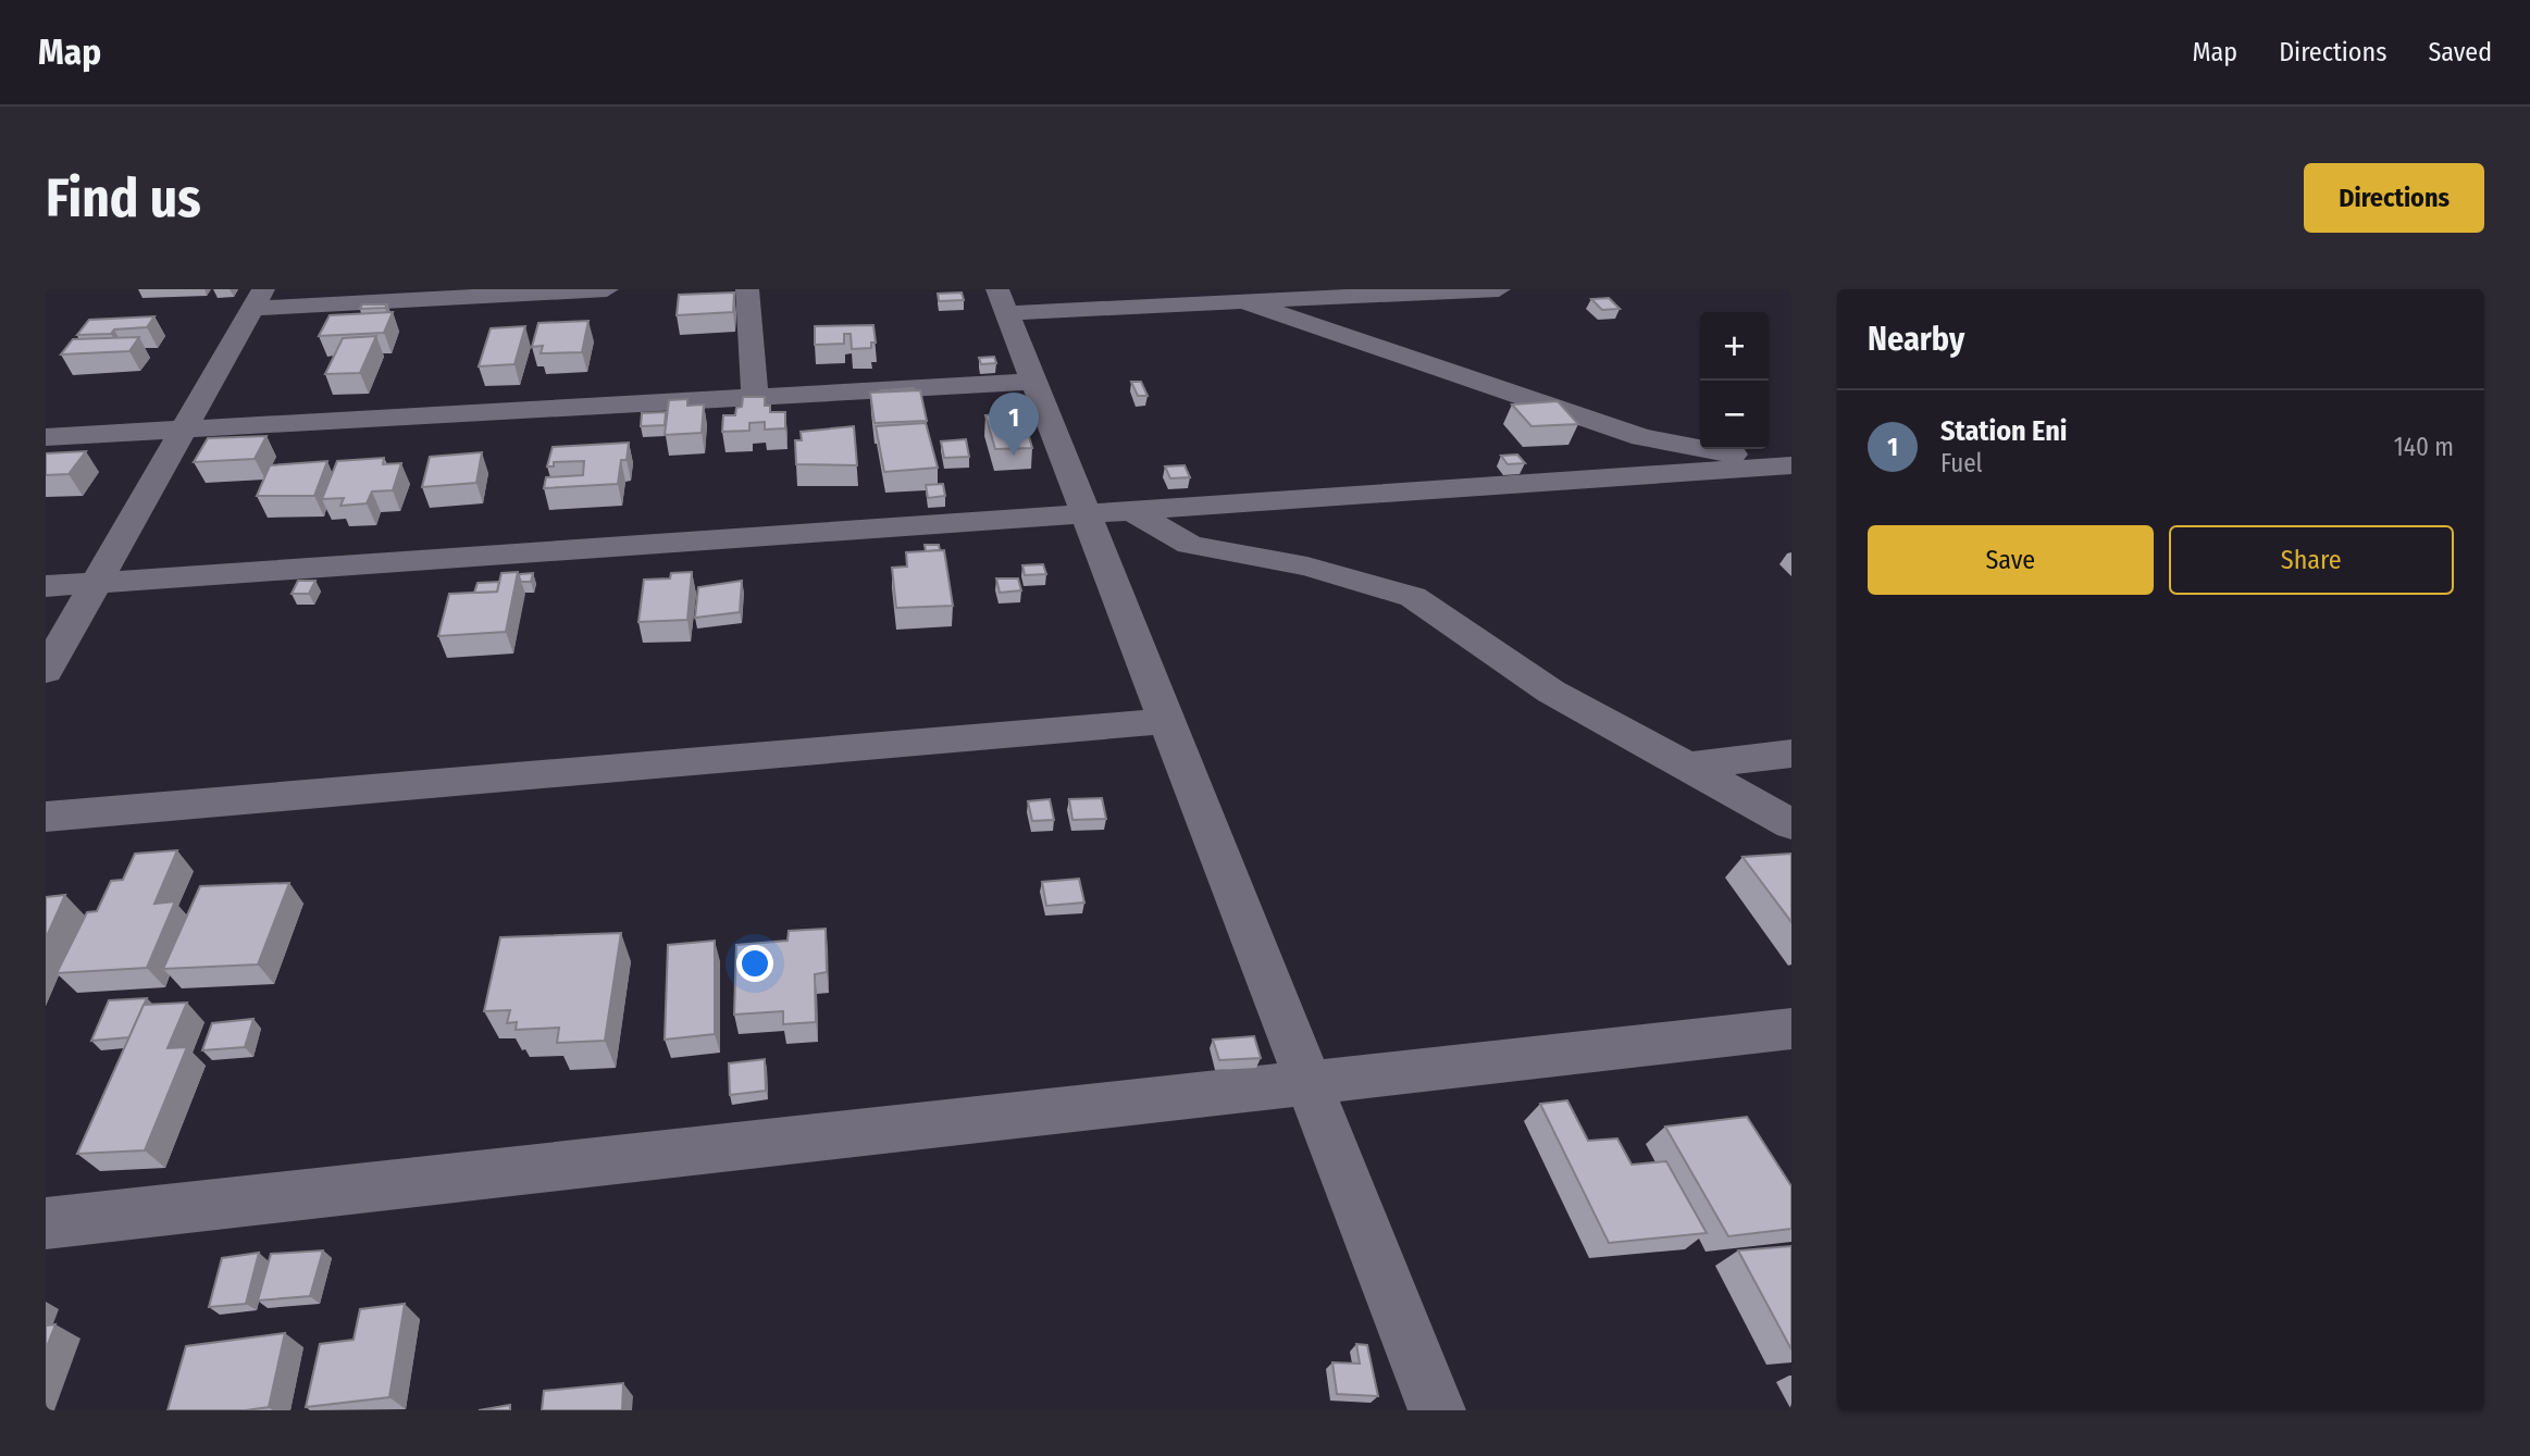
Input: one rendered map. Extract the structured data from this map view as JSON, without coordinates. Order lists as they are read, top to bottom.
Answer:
{
  "page": {
    "header": "Map",
    "nav": ["Map", "Directions", "Saved"],
    "buttons": [
      "Directions",
      ["Save", "Share"]
    ],
    "title": "Find us",
    "heading": "Nearby",
    "map_buttons": ["+", "−"],
    "list": [
      {
        "mark": "1",
        "name": "Station Eni",
        "note": "Fuel",
        "value": "140 m"
      }
    ],
    "pins": "1"
  }
}
